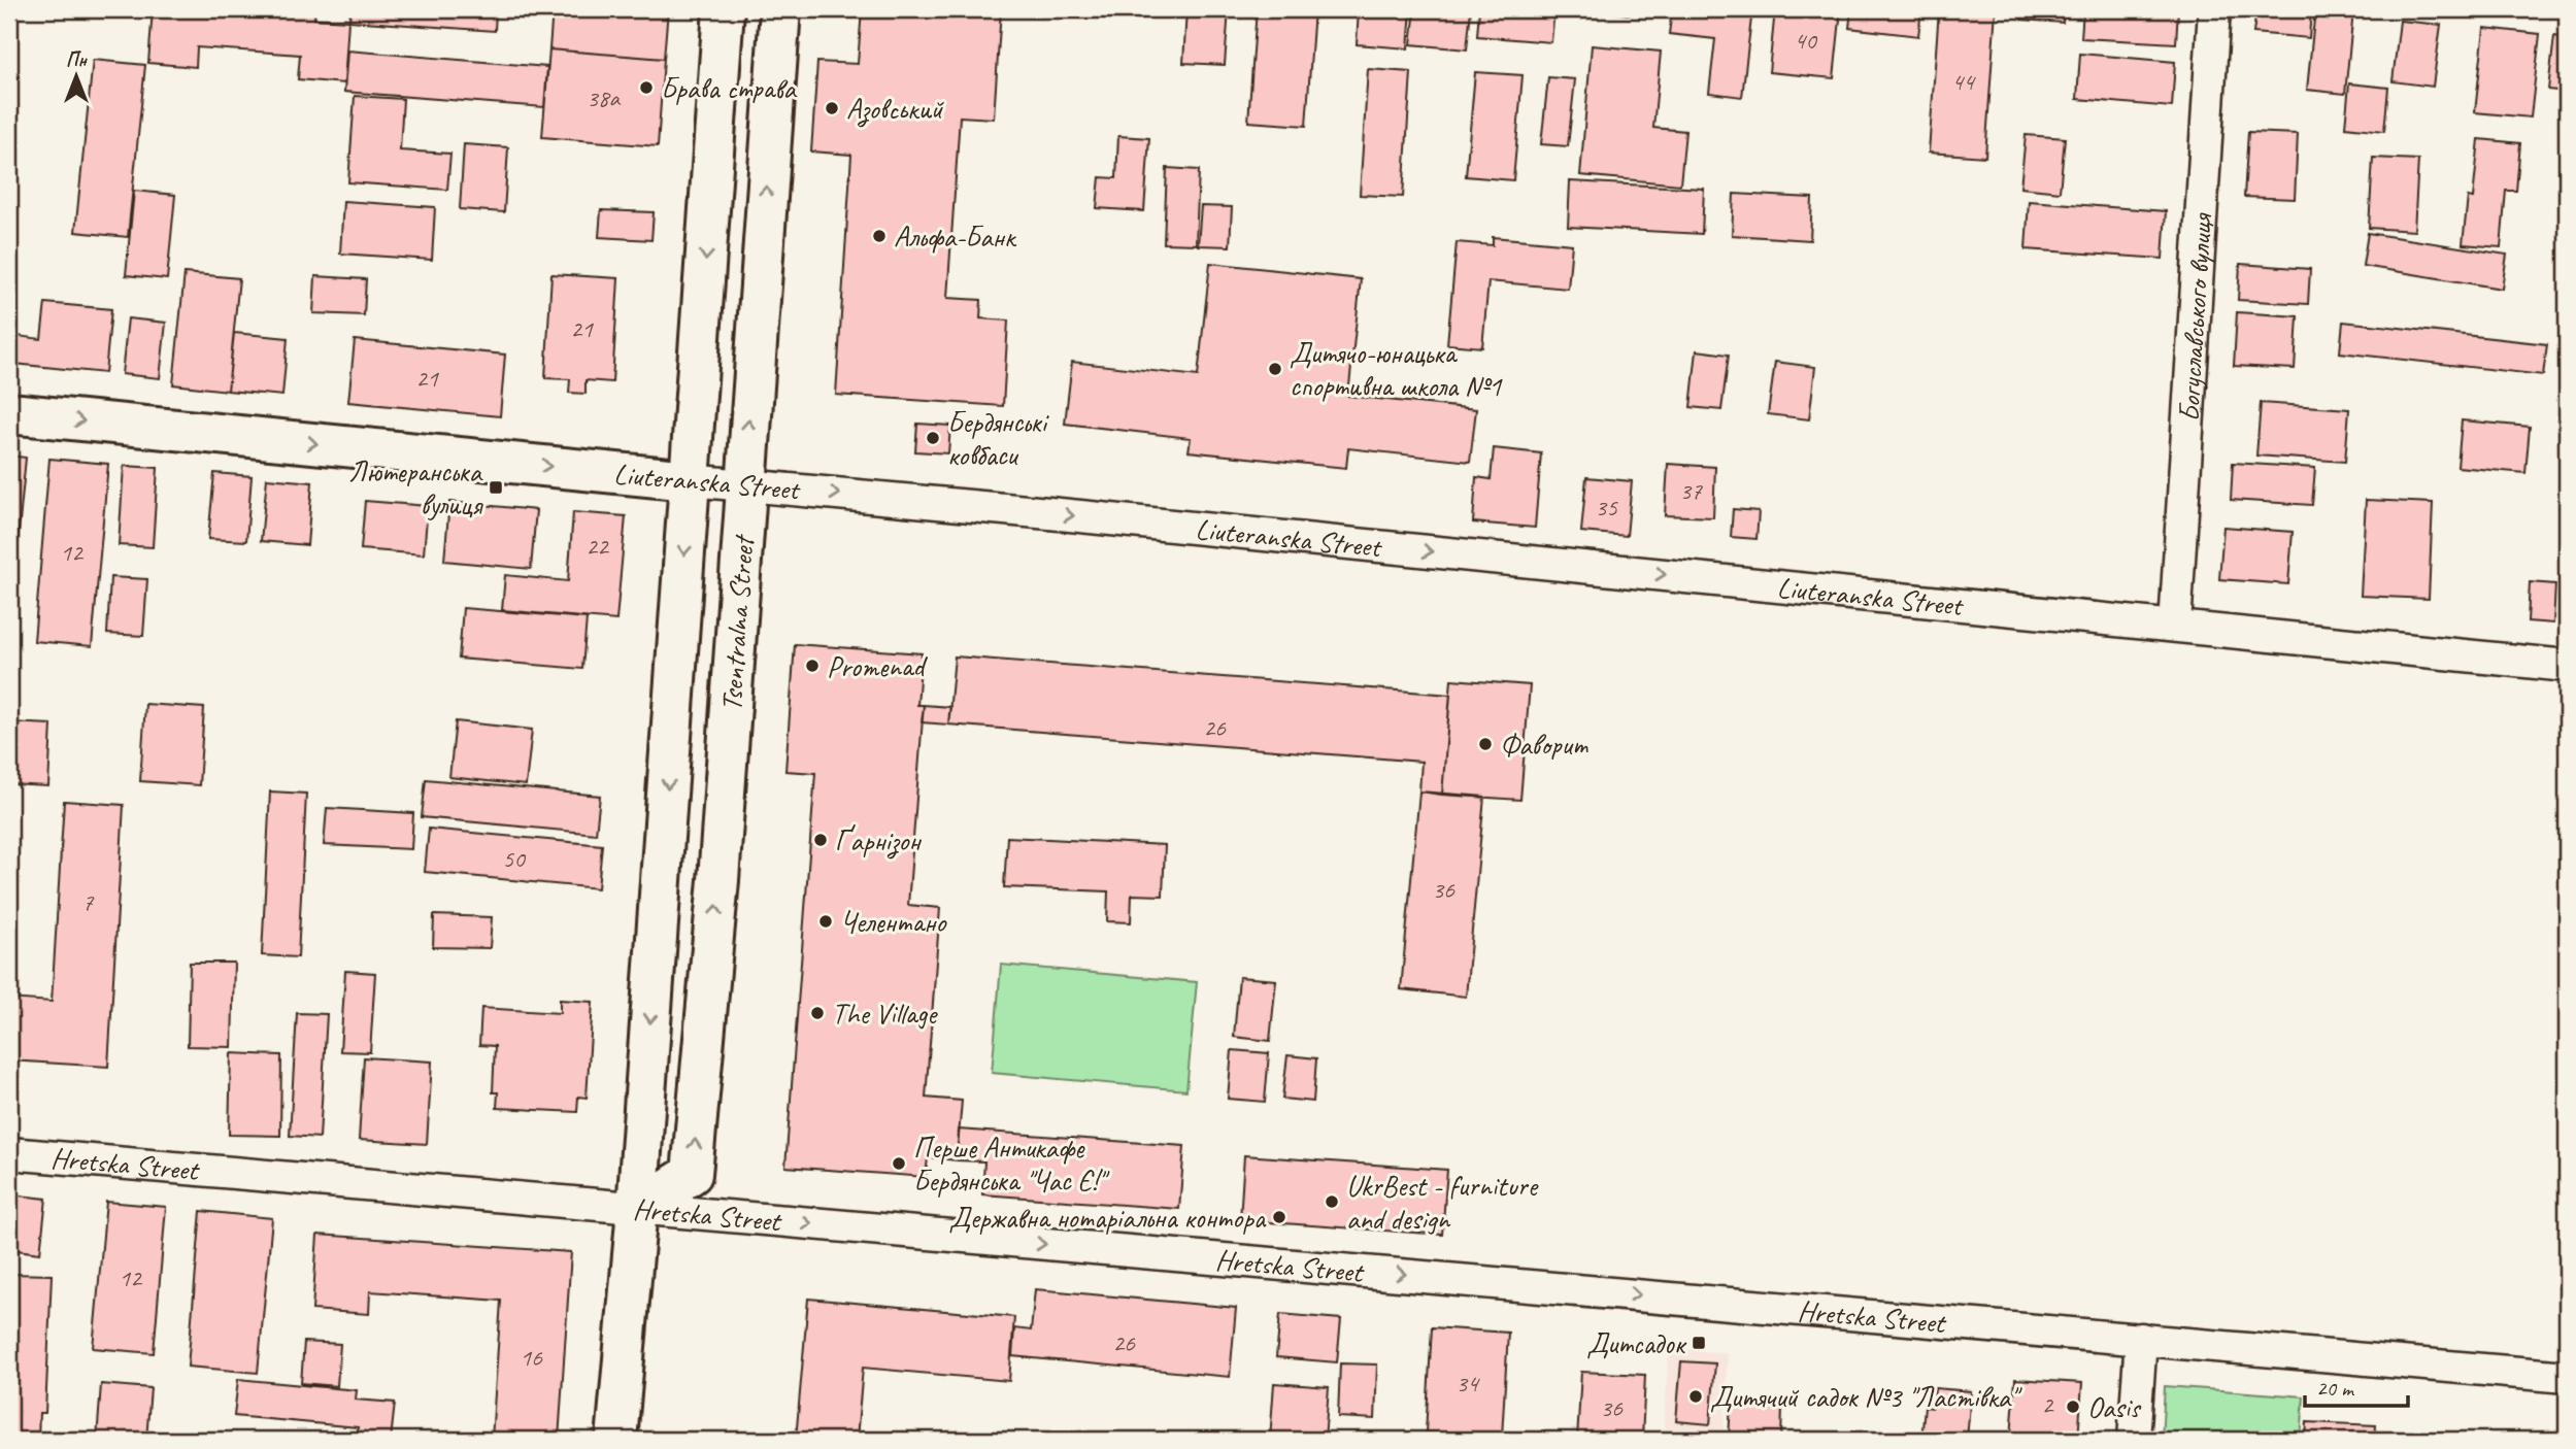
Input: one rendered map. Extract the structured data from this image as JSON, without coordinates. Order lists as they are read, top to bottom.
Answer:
{
  "streets": {
    "main road": ["Liuteranska Street", "Tsentralna Street"],
    "street": ["Богуславського вулиця", "Hretska Street"]
  },
  "crossings": [
    ["Богуславського вулиця", "Liuteranska Street"],
    ["Liuteranska Street", "Tsentralna Street"],
    ["Tsentralna Street", "Hretska Street"]
  ],
  "one_way": ["Liuteranska Street", "Hretska Street"],
  "places": {
    "other": [
      "Брава страва",
      "Азовський",
      "Альфа-Банк",
      "Дитячо-юнацька спортивна школа №1",
      "Бердянські ковбаси",
      "Promenad",
      "Фаворит",
      "Ґарнізон",
      "Челентано",
      "The Village",
      "Перше Антикафе Бердянська \"Час Є!\"",
      "UkrBest - furniture and design",
      "Державна нотаріальна контора",
      "Дитячий садок №3 \"Ластівка\"",
      "Oasis"
    ],
    "transit": ["Лютеранська вулиця", "Дитсадок"]
  },
  "house_numbers": [
    "40",
    "44",
    "38а",
    "21",
    "21",
    "37",
    "35",
    "22",
    "12",
    "26",
    "50",
    "36",
    "7",
    "12",
    "26",
    "16",
    "34",
    "2",
    "36"
  ],
  "scale_bar": "20 m",
  "north": "top"
}
